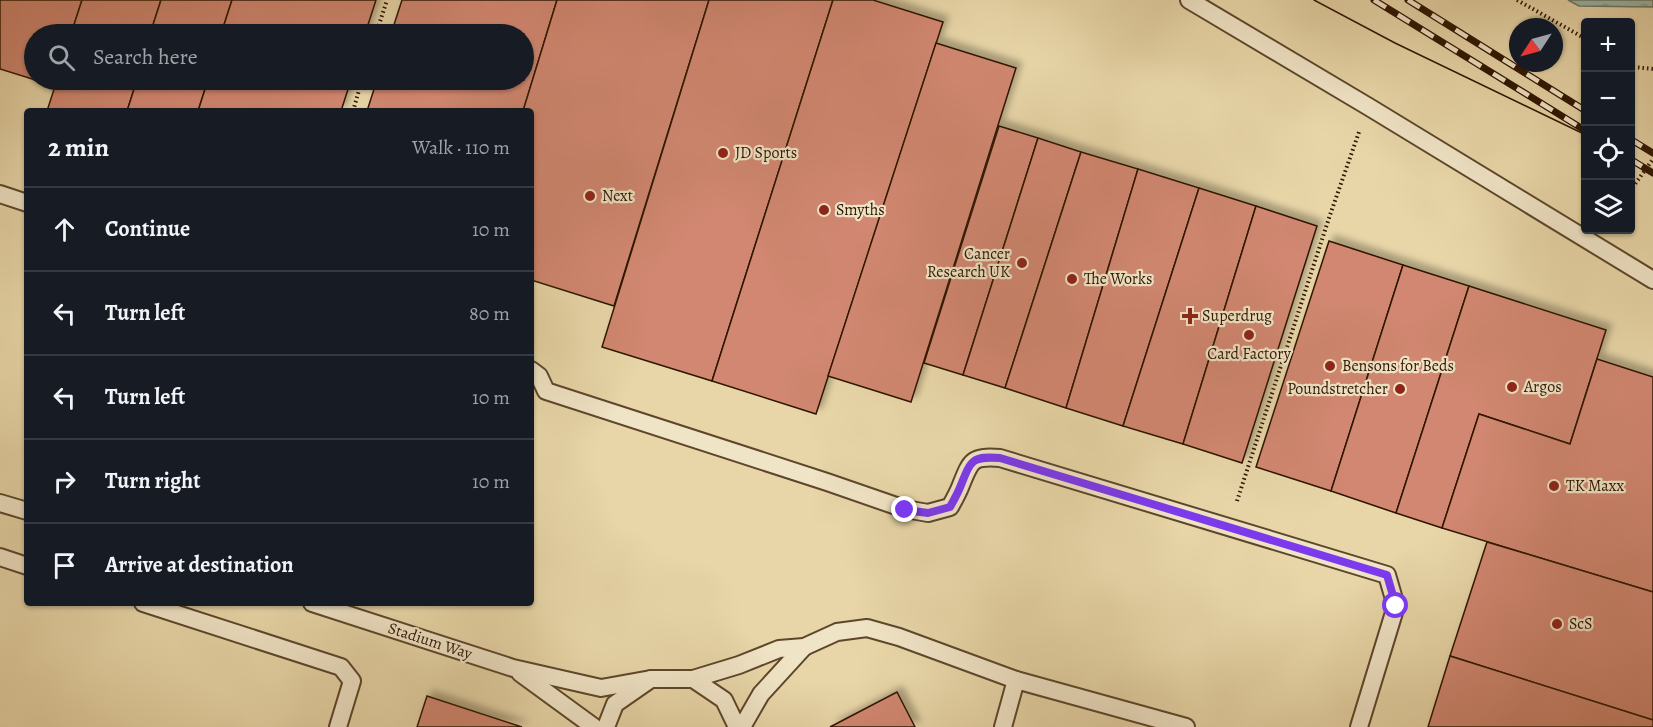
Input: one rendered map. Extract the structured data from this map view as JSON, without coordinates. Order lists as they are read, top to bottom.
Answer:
{
  "streets": {
    "lane": ["Stadium Way"]
  },
  "places": {
    "other": [
      "JD Sports",
      "Next",
      "Smyths",
      "Cancer Research UK",
      "The Works",
      "Card Factory",
      "Bensons for Beds",
      "Argos",
      "Poundstretcher",
      "TK Maxx",
      "ScS"
    ],
    "health": ["Superdrug"]
  },
  "north": "bottom left",
  "page": {
    "map_buttons": ["+", "−"],
    "search": "Search here",
    "heading": ["2 min", "Walk · 110 m"],
    "list": [
      ["Continue", "10 m"],
      ["Turn left", "80 m"],
      ["Turn left", "10 m"],
      ["Turn right", "10 m"],
      "Arrive at destination"
    ]
  }
}
